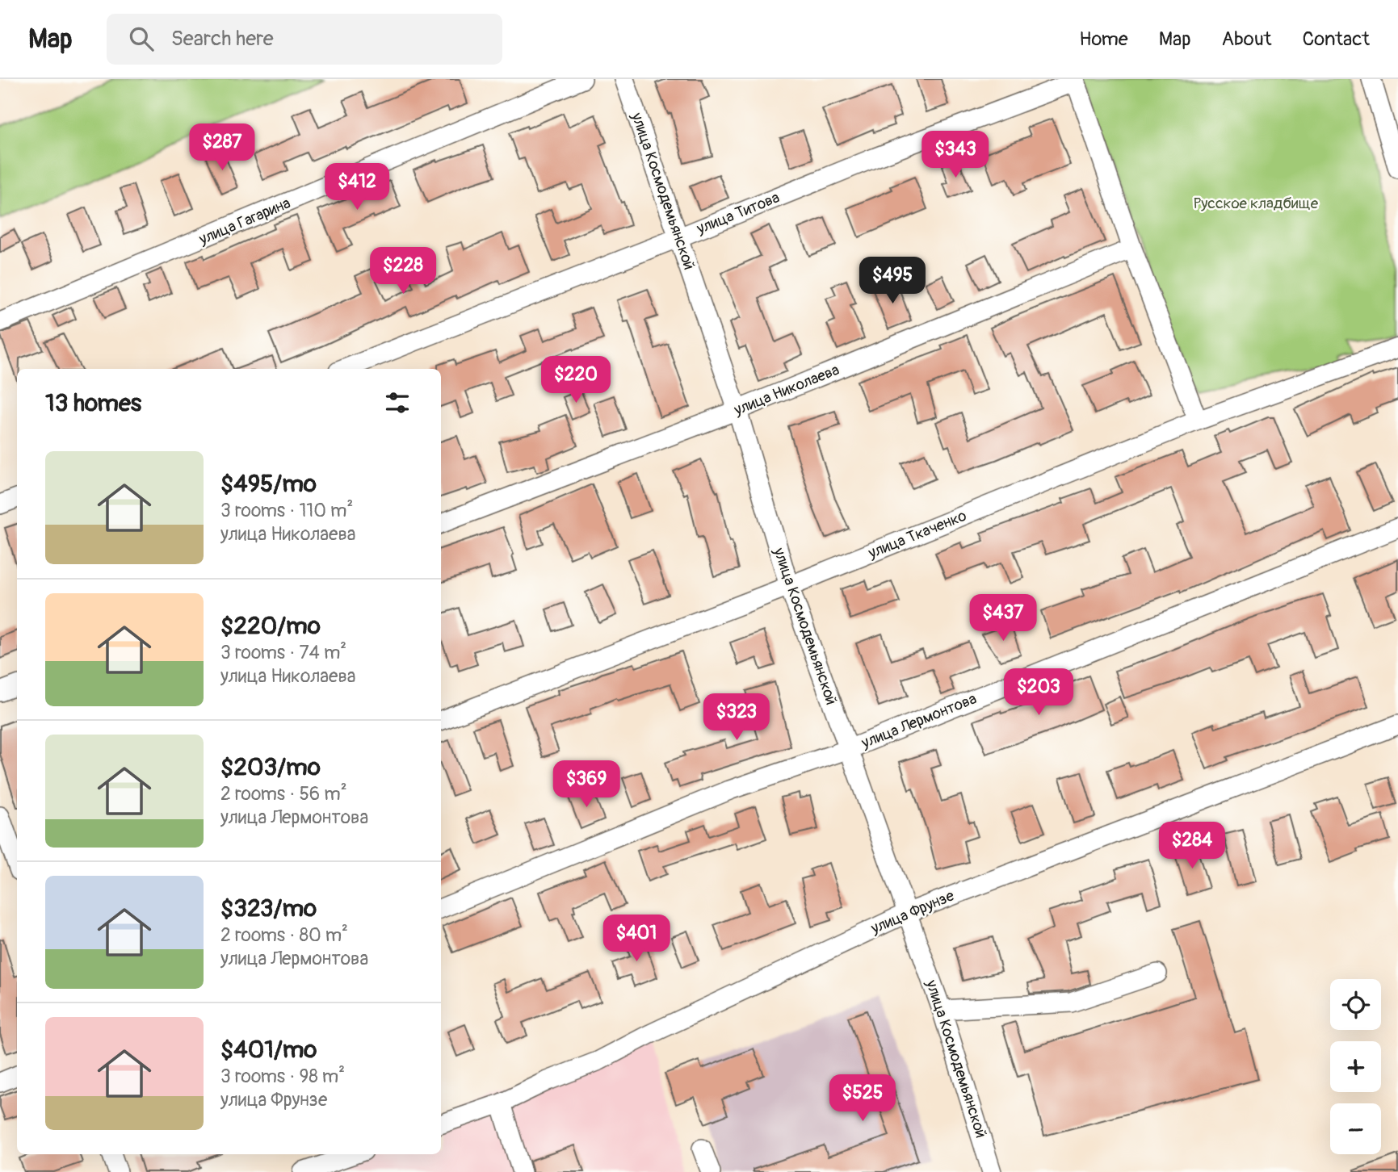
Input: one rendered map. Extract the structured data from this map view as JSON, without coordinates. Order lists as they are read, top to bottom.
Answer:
{
  "streets": {
    "street": [
      "улица Космодемьянской",
      "улица Титова",
      "улица Гагарина",
      "улица Николаева",
      "улица Ткаченко",
      "улица Лермонтова",
      "улица Фрунзе"
    ]
  },
  "crossings": [
    ["улица Космодемьянской", "улица Титова"],
    ["улица Космодемьянской", "улица Николаева"],
    ["улица Космодемьянской", "улица Ткаченко"],
    ["улица Космодемьянской", "улица Лермонтова"],
    ["улица Космодемьянской", "улица Фрунзе"]
  ],
  "parks": ["Русское кладбище"],
  "page": {
    "header": "Map",
    "search": "Search here",
    "nav": [
      "Home",
      "Map",
      "About",
      "Contact"
    ],
    "price": [
      "$287",
      "$343",
      "$412",
      "$228",
      "$495",
      "$220",
      "$437",
      "$203",
      "$323",
      "$369",
      "$284",
      "$401",
      "$525"
    ],
    "heading": "13 homes",
    "list": [
      {
        "name": "$495/mo",
        "note": "3 rooms · 110 m² · улица Николаева"
      },
      {
        "name": "$220/mo",
        "note": "3 rooms · 74 m² · улица Николаева"
      },
      {
        "name": "$203/mo",
        "note": "2 rooms · 56 m² · улица Лермонтова"
      },
      {
        "name": "$323/mo",
        "note": "2 rooms · 80 m² · улица Лермонтова"
      },
      {
        "name": "$401/mo",
        "note": "3 rooms · 98 m² · улица Фрунзе"
      }
    ],
    "map_buttons": ["+", "−"]
  }
}
